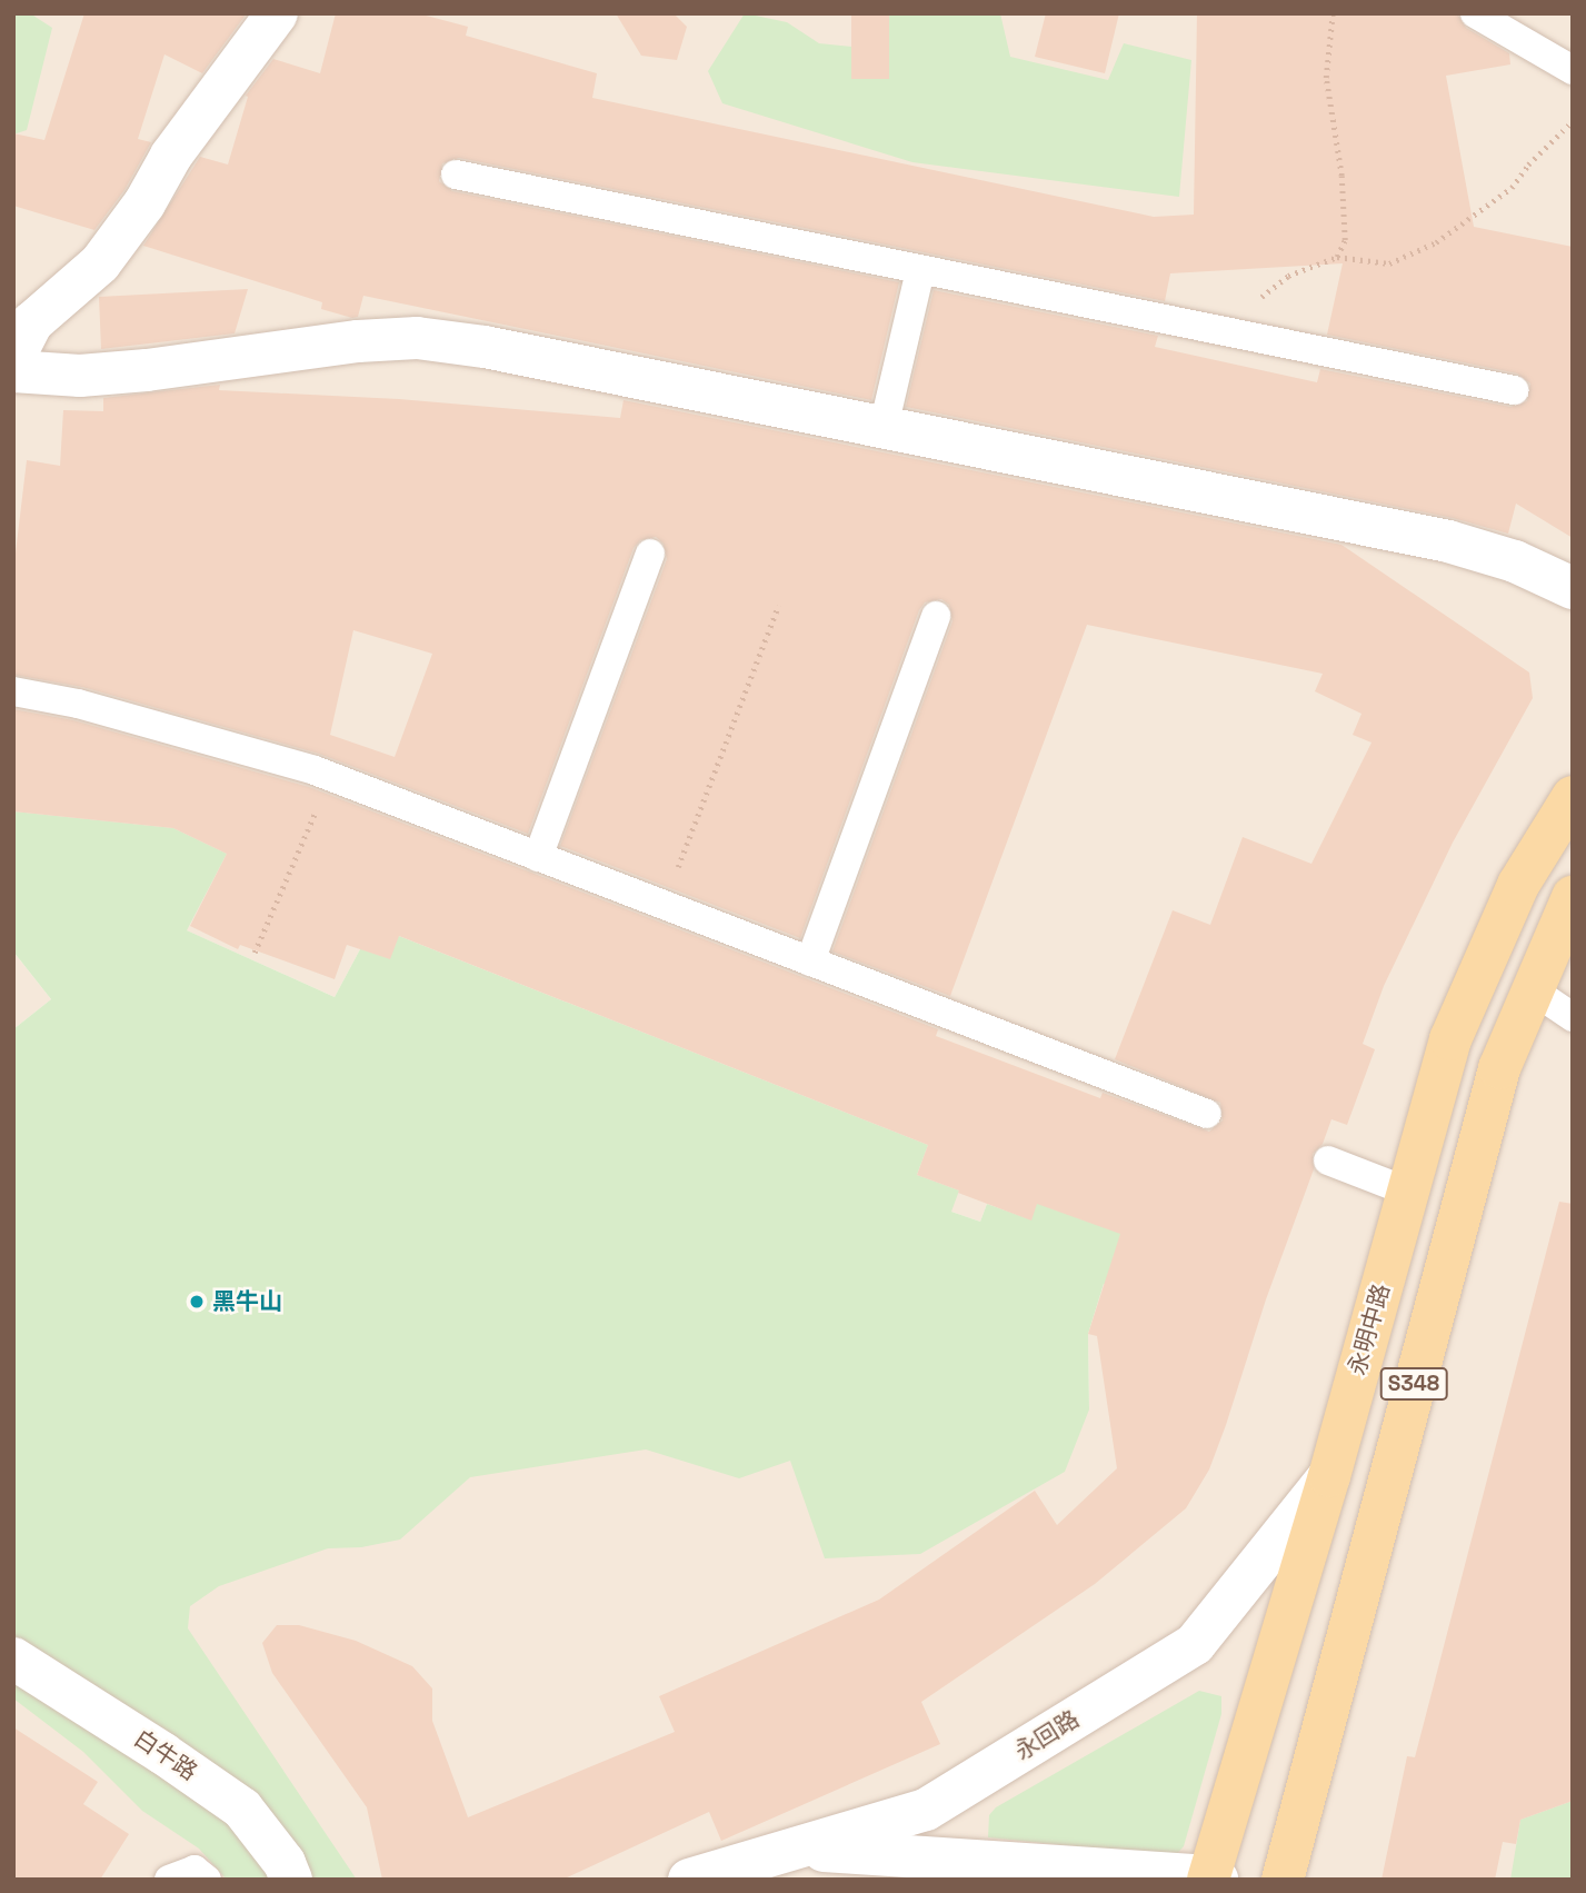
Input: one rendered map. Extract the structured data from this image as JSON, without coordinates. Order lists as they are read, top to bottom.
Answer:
{
  "streets": {
    "main road": ["永明中路", "S348"],
    "street": ["永回路", "白牛路"]
  },
  "crossings": [
    ["永明中路", "永回路"]
  ],
  "places": ["黑牛山"]
}
